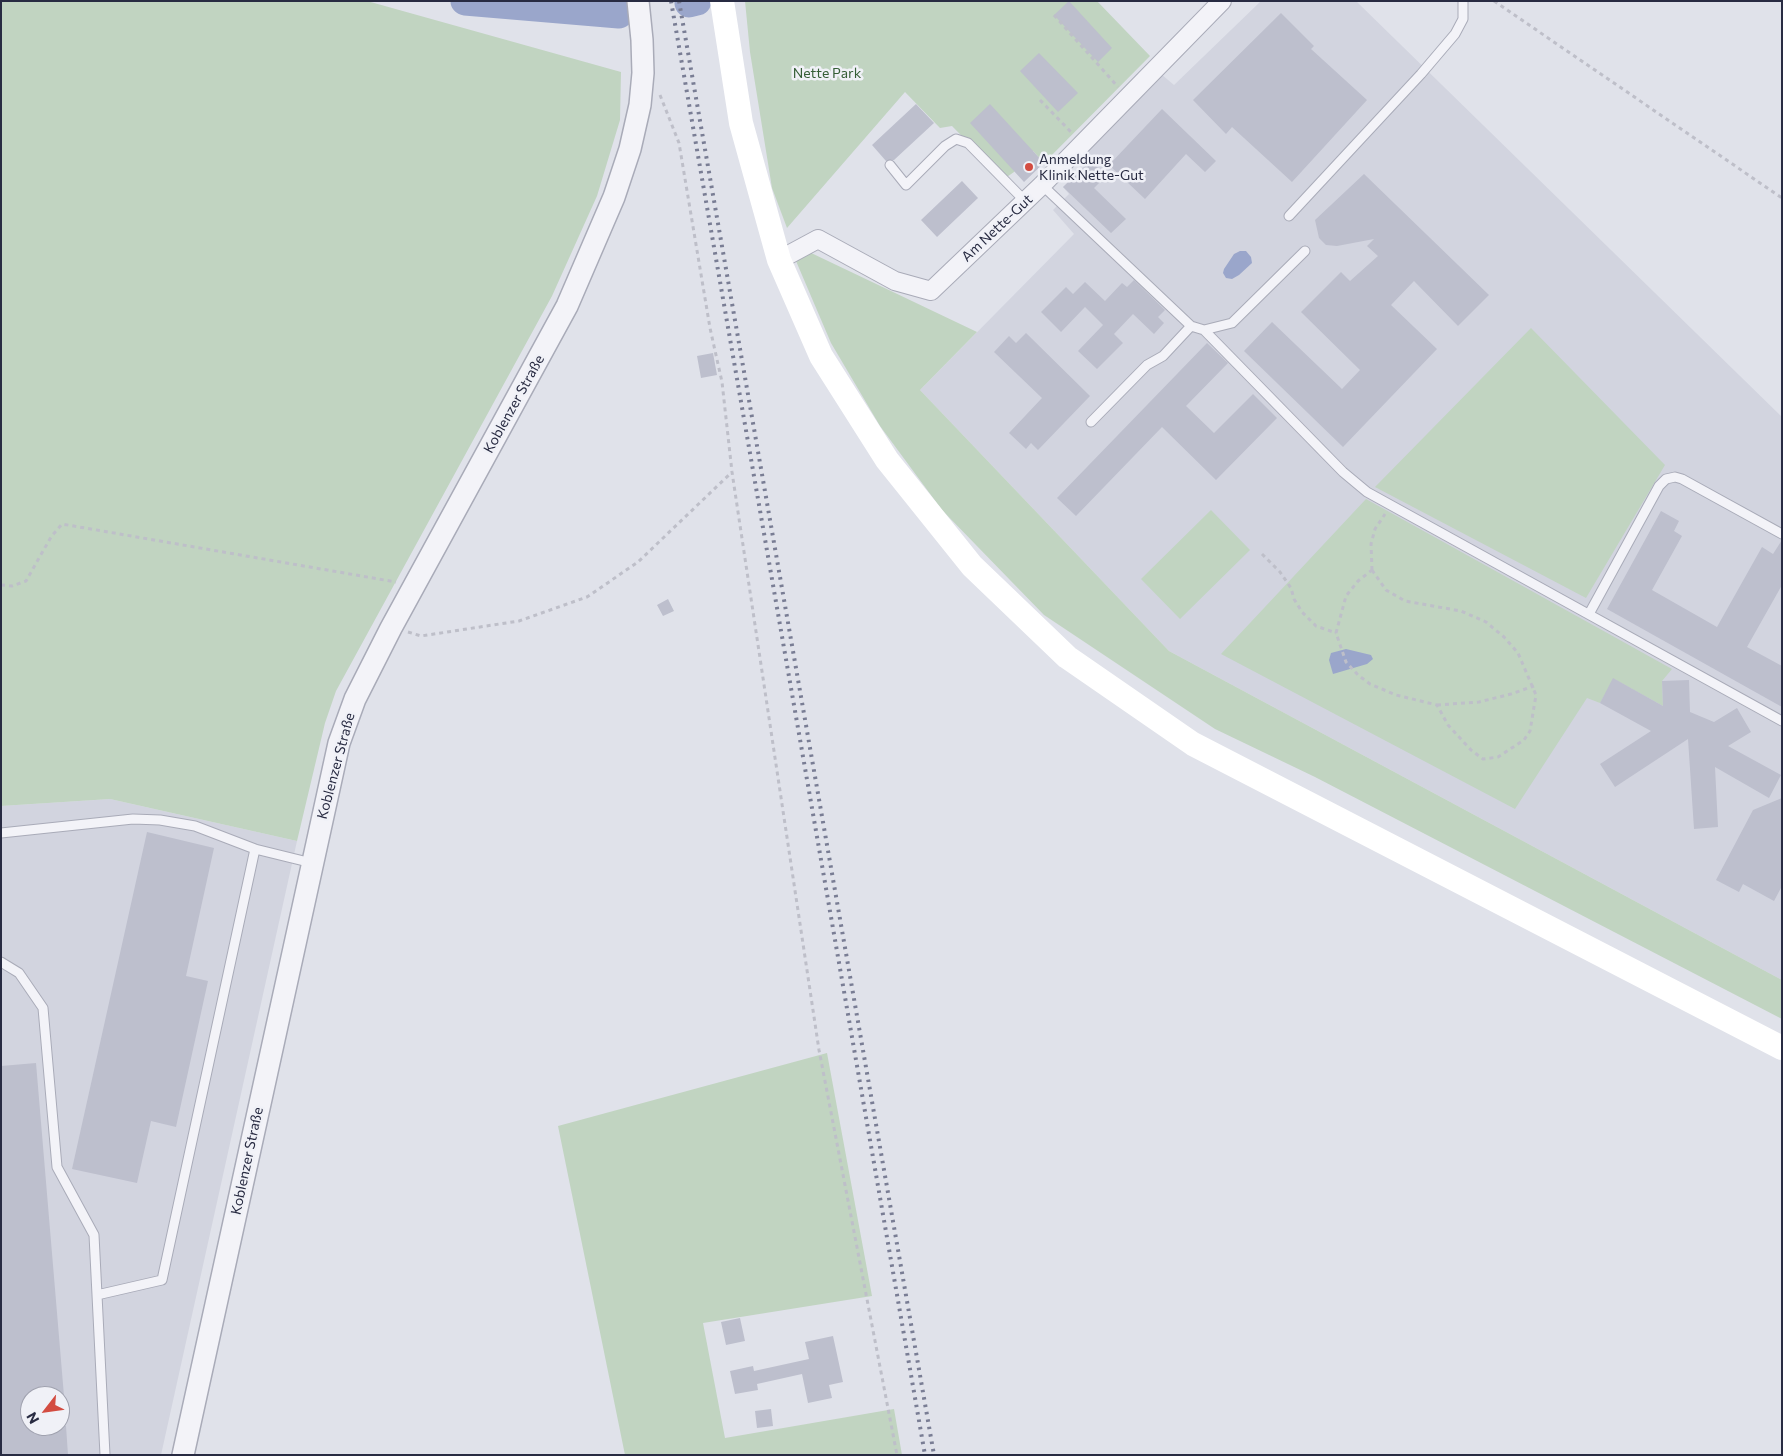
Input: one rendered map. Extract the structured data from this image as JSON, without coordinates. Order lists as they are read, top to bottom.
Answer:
{
  "streets": {
    "street": ["Am Nette-Gut", "Koblenzer Straße"]
  },
  "parks": ["Nette Park"],
  "places": ["Anmeldung Klinik Nette-Gut"],
  "north": "bottom left"
}
